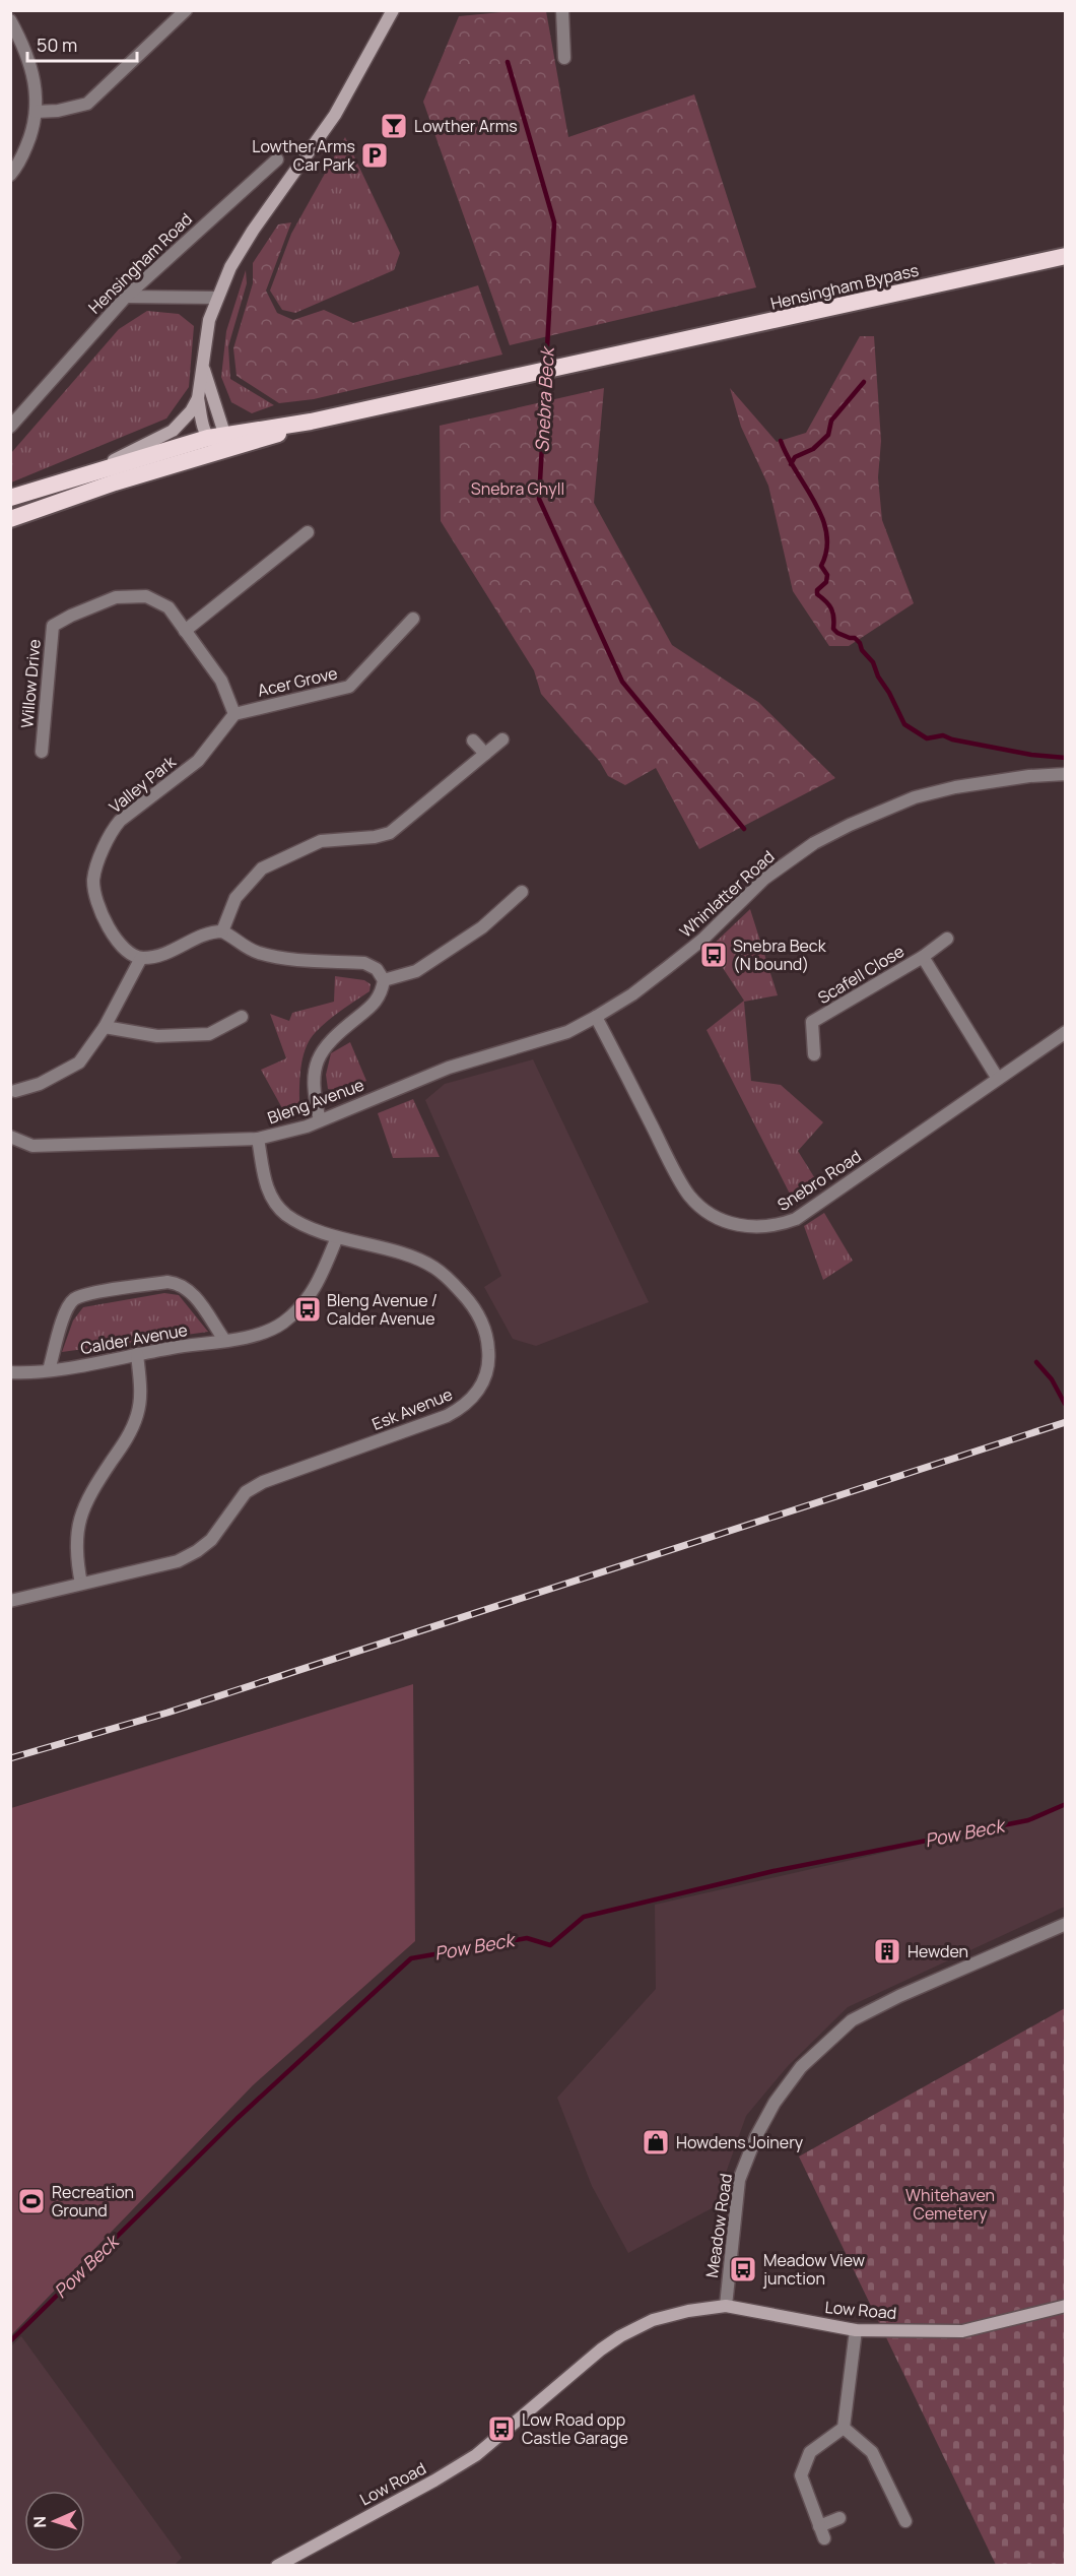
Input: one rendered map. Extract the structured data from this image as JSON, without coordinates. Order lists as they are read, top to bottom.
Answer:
{
  "streets": {
    "highway": ["Hensingham Bypass"],
    "main road": ["Low Road"],
    "street": [
      "Hensingham Road",
      "Acer Grove",
      "Willow Drive",
      "Valley Park",
      "Whinlatter Road",
      "Scafell Close",
      "Bleng Avenue",
      "Snebro Road",
      "Calder Avenue",
      "Esk Avenue",
      "Meadow Road"
    ]
  },
  "crossings": [
    ["Acer Grove", "Valley Park"],
    ["Whinlatter Road", "Bleng Avenue"],
    ["Whinlatter Road", "Snebro Road"],
    ["Scafell Close", "Snebro Road"],
    ["Bleng Avenue", "Snebro Road"],
    ["Bleng Avenue", "Esk Avenue"],
    ["Calder Avenue", "Esk Avenue"],
    ["Meadow Road", "Low Road"]
  ],
  "water": ["Snebra Beck", "Pow Beck"],
  "parks": ["Snebra Ghyll", "Whitehaven Cemetery"],
  "places": {
    "bar": ["Lowther Arms"],
    "parking": ["Lowther Arms Car Park"],
    "bus stop": [
      "Snebra Beck (N bound)",
      "Bleng Avenue / Calder Avenue",
      "Meadow View junction",
      "Low Road opp Castle Garage"
    ],
    "building": ["Hewden"],
    "shop": ["Howdens Joinery"],
    "sports": ["Recreation Ground"]
  },
  "scale_bar": "50 m",
  "north": "left"
}
